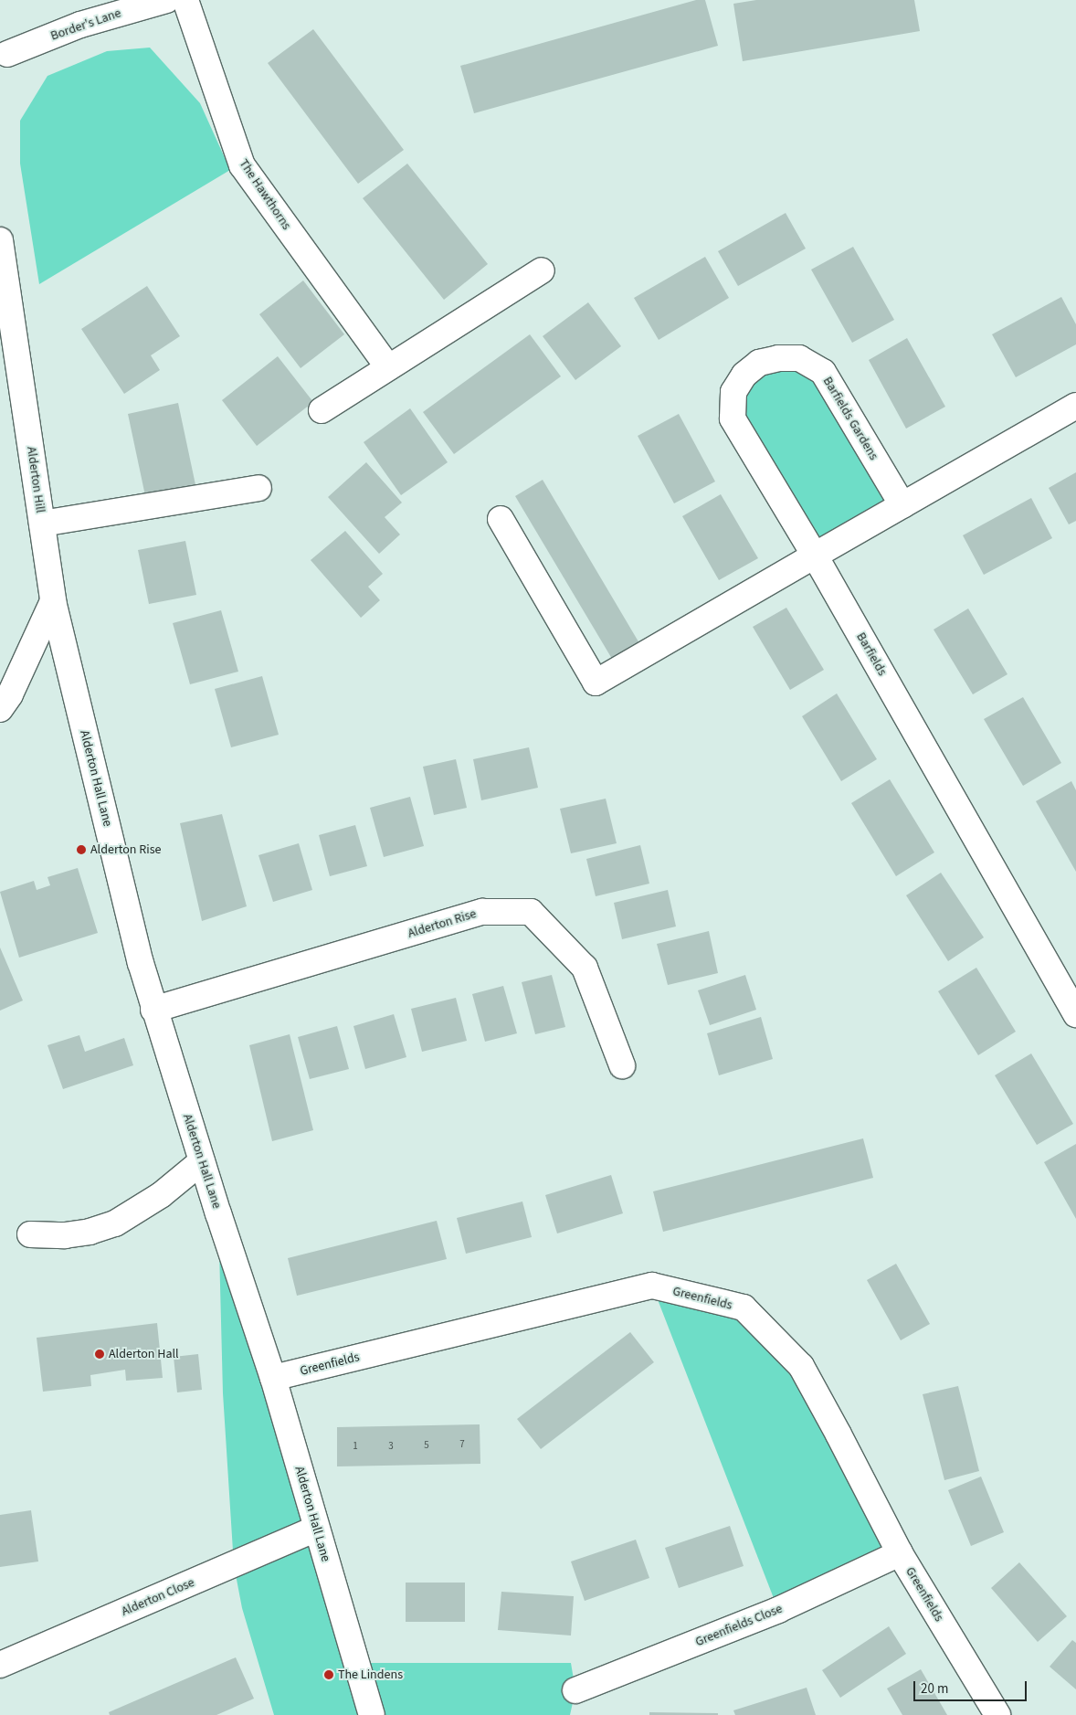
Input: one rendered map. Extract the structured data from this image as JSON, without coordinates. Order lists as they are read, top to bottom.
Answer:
{
  "streets": {
    "street": [
      "Border's Lane",
      "The Hawthorns",
      "Barfields Gardens",
      "Alderton Hill",
      "Barfields",
      "Alderton Hall Lane",
      "Alderton Rise",
      "Greenfields",
      "Alderton Close",
      "Greenfields Close"
    ]
  },
  "crossings": [
    ["Barfields Gardens", "Barfields"],
    ["Alderton Hill", "Alderton Hall Lane"],
    ["Alderton Hall Lane", "Alderton Rise"],
    ["Alderton Hall Lane", "Greenfields"],
    ["Alderton Hall Lane", "Alderton Close"],
    ["Greenfields", "Greenfields Close"]
  ],
  "places": ["Alderton Rise", "Alderton Hall", "The Lindens"],
  "house_numbers": [
    "7",
    "5",
    "1",
    "3"
  ],
  "scale_bar": "20 m"
}
